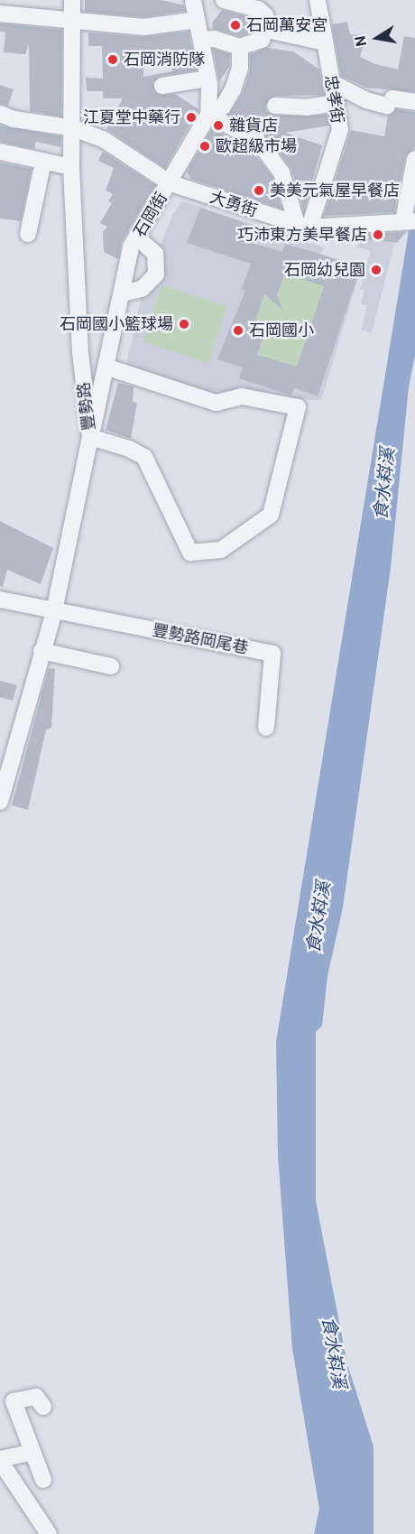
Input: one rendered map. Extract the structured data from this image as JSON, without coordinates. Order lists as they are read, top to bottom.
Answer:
{
  "streets": {
    "street": [
      "忠孝街",
      "大勇街",
      "石岡街",
      "豐勢路",
      "豐勢路岡尾巷"
    ]
  },
  "crossings": [
    ["忠孝街", "大勇街"],
    ["大勇街", "石岡街"],
    ["大勇街", "豐勢路"],
    ["石岡街", "豐勢路"],
    ["豐勢路", "豐勢路岡尾巷"]
  ],
  "water": ["食水嵙溪"],
  "places": [
    "石岡萬安宮",
    "石岡消防隊",
    "江夏堂中藥行",
    "雜貨店",
    "歐超級市場",
    "美美元氣屋早餐店",
    "巧沛東方美早餐店",
    "石岡幼兒園",
    "石岡國小籃球場",
    "石岡國小"
  ],
  "north": "left"
}
